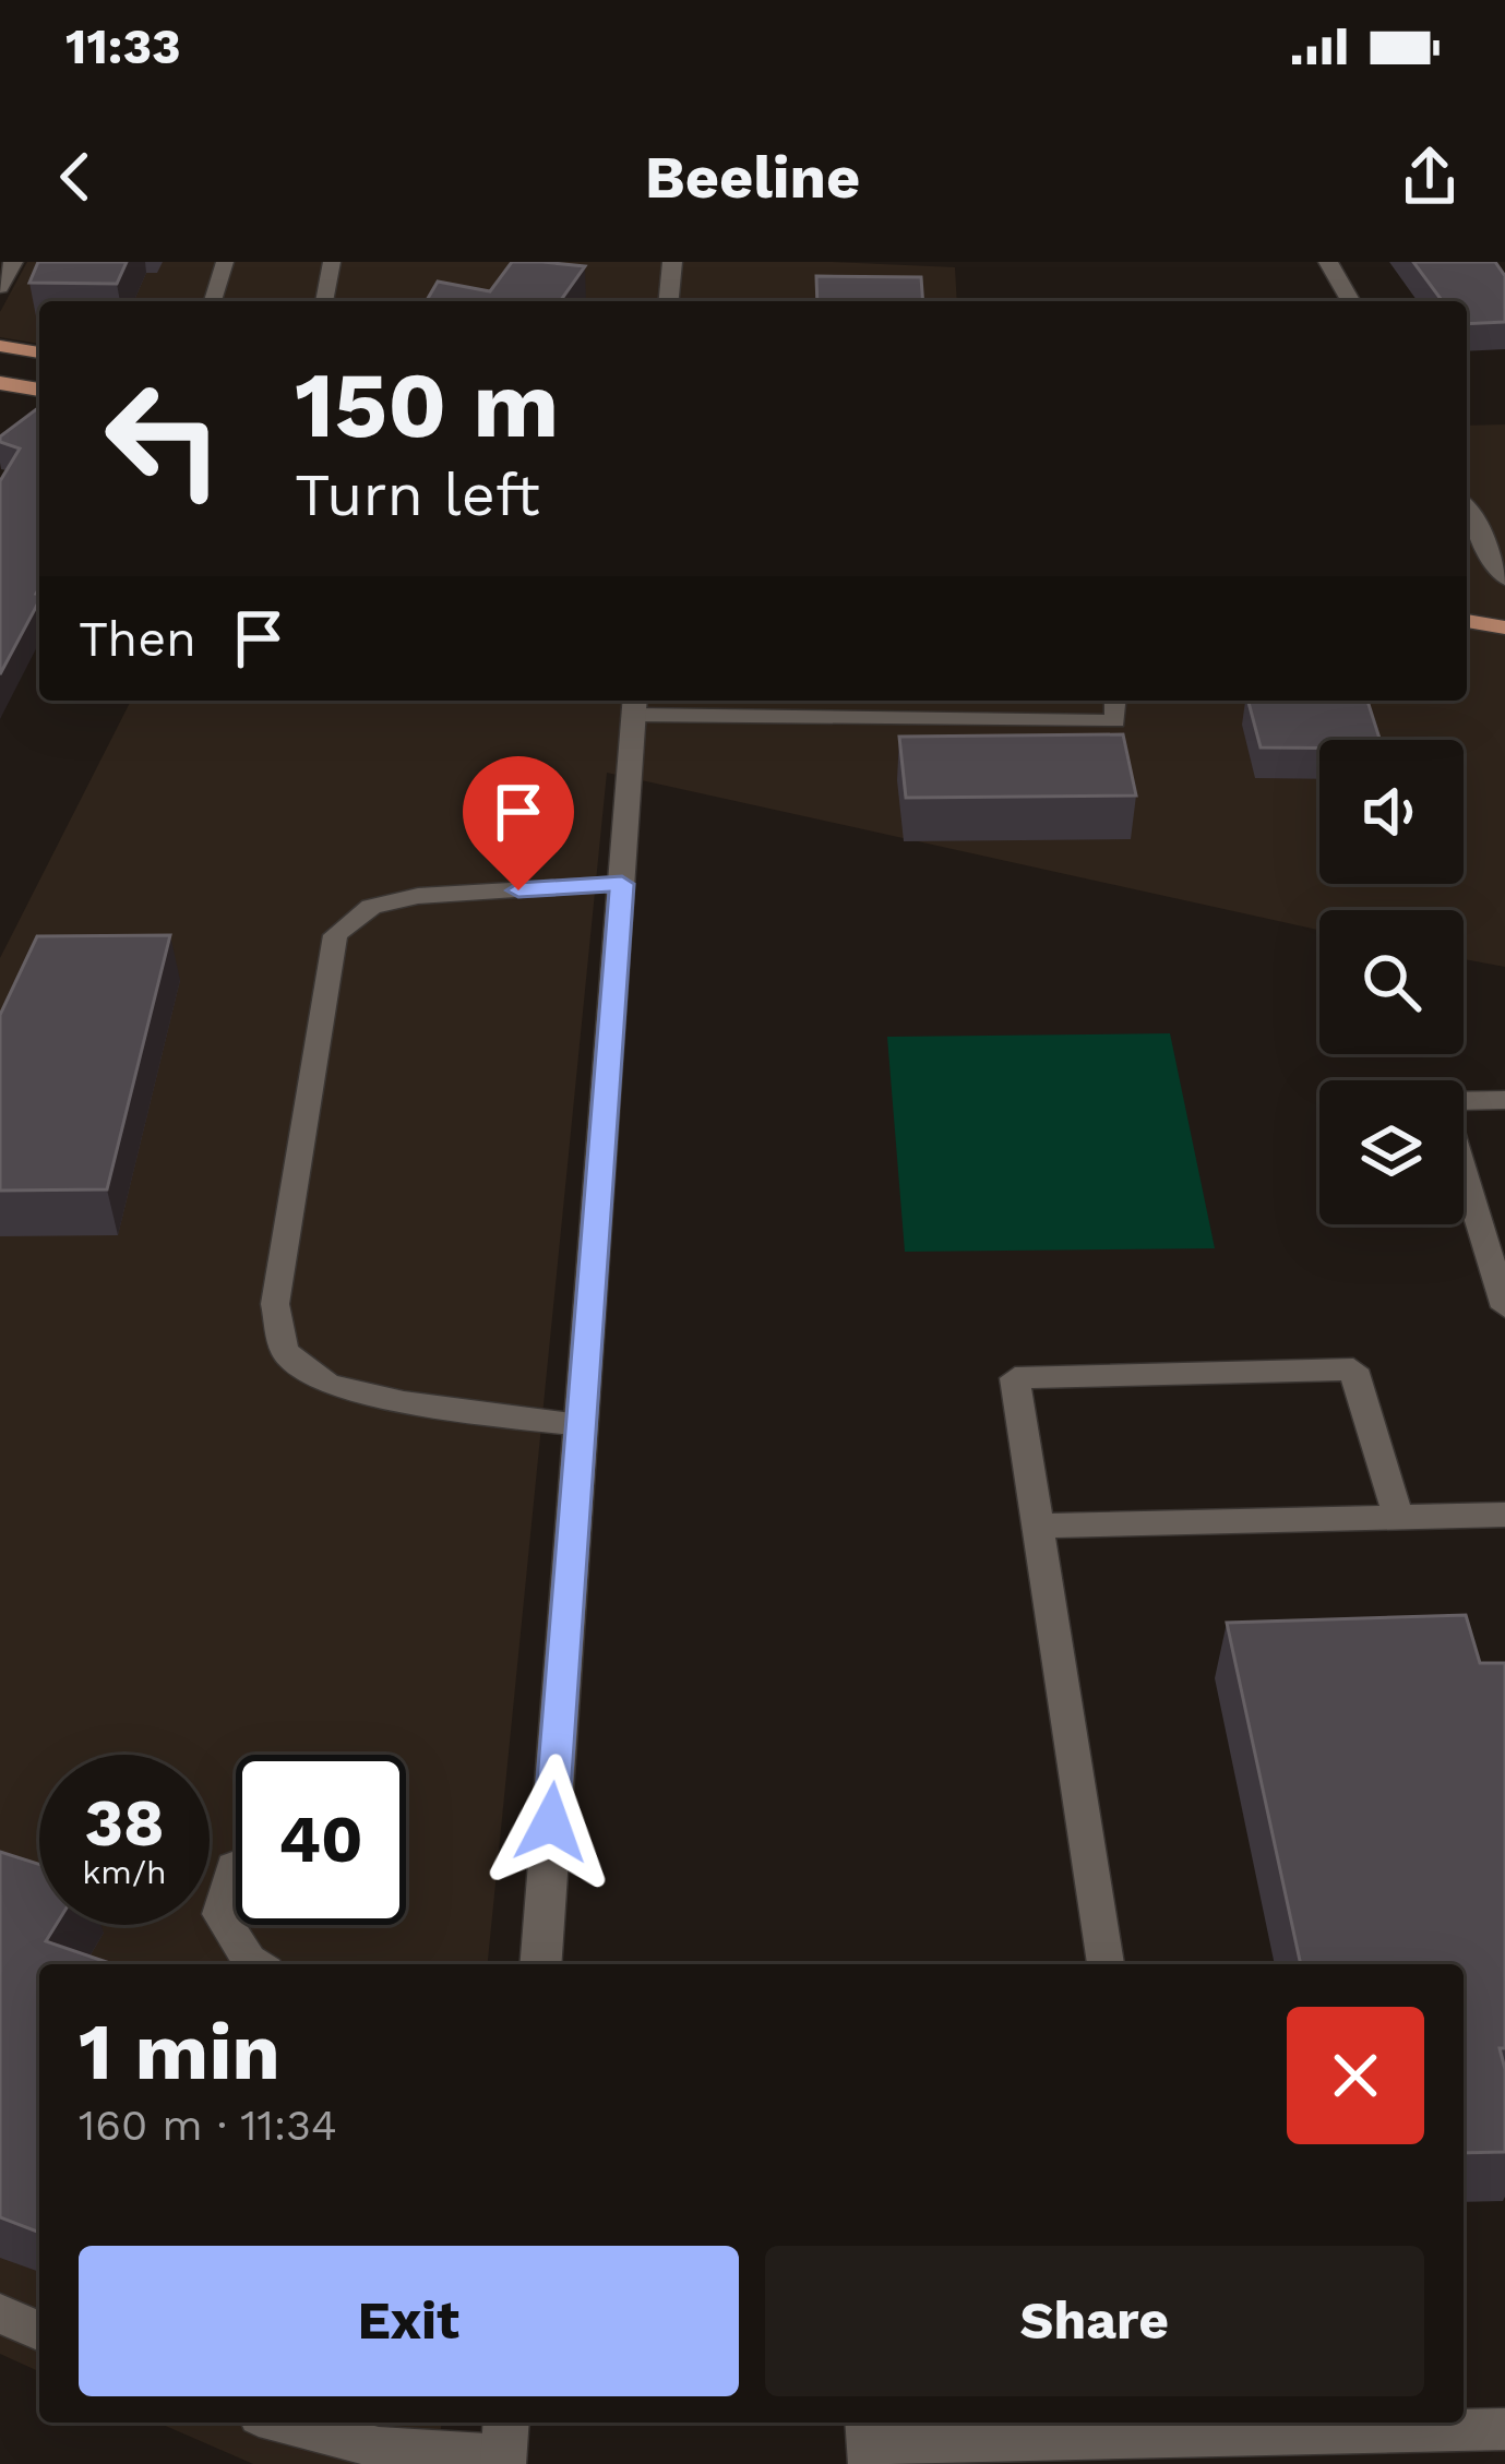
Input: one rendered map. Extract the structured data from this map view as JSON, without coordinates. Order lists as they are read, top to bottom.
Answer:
{
  "page": {
    "status": "11:33",
    "header": "Beeline",
    "turn": ["150 m", "Turn left"],
    "then": "Then",
    "speed": "38 km/h",
    "limit": "40",
    "heading": ["1 min", "160 m · 11:34"],
    "buttons": ["Exit", "Share"]
  }
}
